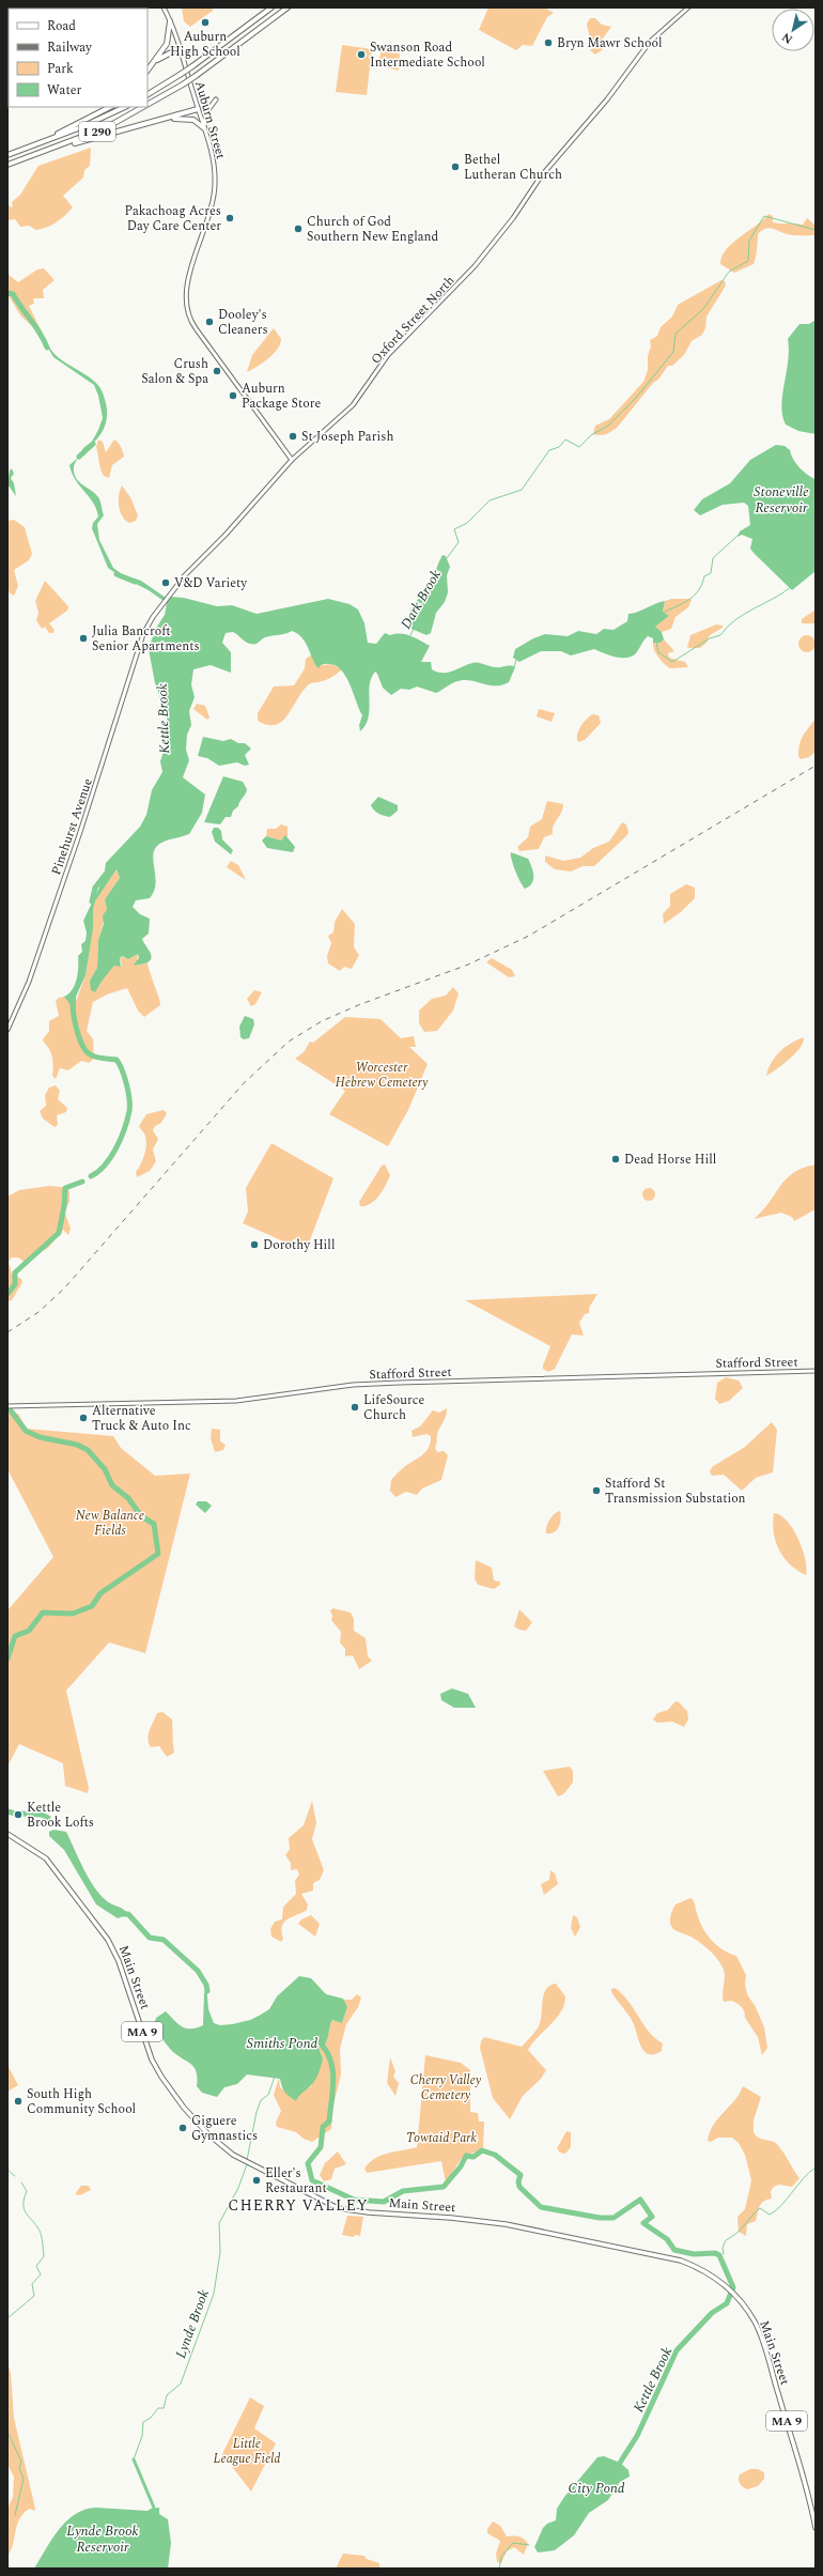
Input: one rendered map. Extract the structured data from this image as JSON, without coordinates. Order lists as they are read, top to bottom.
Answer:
{
  "streets": {
    "highway": ["I 290", "Main Street", "MA 9"],
    "main road": [
      "Auburn Street",
      "Oxford Street North",
      "Pinehurst Avenue",
      "Stafford Street"
    ]
  },
  "crossings": [
    ["Auburn Street", "Oxford Street North"],
    ["Oxford Street North", "Pinehurst Avenue"]
  ],
  "districts": ["CHERRY VALLEY"],
  "water": [
    "Stoneville Reservoir",
    "Dark Brook",
    "Kettle Brook",
    "Smiths Pond",
    "Lynde Brook",
    "City Pond",
    "Lynde Brook Reservoir"
  ],
  "parks": [
    "Worcester Hebrew Cemetery",
    "New Balance Fields",
    "Cherry Valley Cemetery",
    "Towtaid Park",
    "Little League Field"
  ],
  "places": [
    "Auburn High School",
    "Bryn Mawr School",
    "Swanson Road Intermediate School",
    "Bethel Lutheran Church",
    "Pakachoag Acres Day Care Center",
    "Church of God Southern New England",
    "Dooley's Cleaners",
    "Crush Salon & Spa",
    "Auburn Package Store",
    "St Joseph Parish",
    "V&D Variety",
    "Julia Bancroft Senior Apartments",
    "Dead Horse Hill",
    "Dorothy Hill",
    "LifeSource Church",
    "Alternative Truck & Auto Inc",
    "Stafford St Transmission Substation",
    "Kettle Brook Lofts",
    "South High Community School",
    "Giguere Gymnastics",
    "Eller's Restaurant"
  ],
  "legend": [
    "Road",
    "Railway",
    "Park",
    "Water"
  ],
  "north": "bottom left"
}
